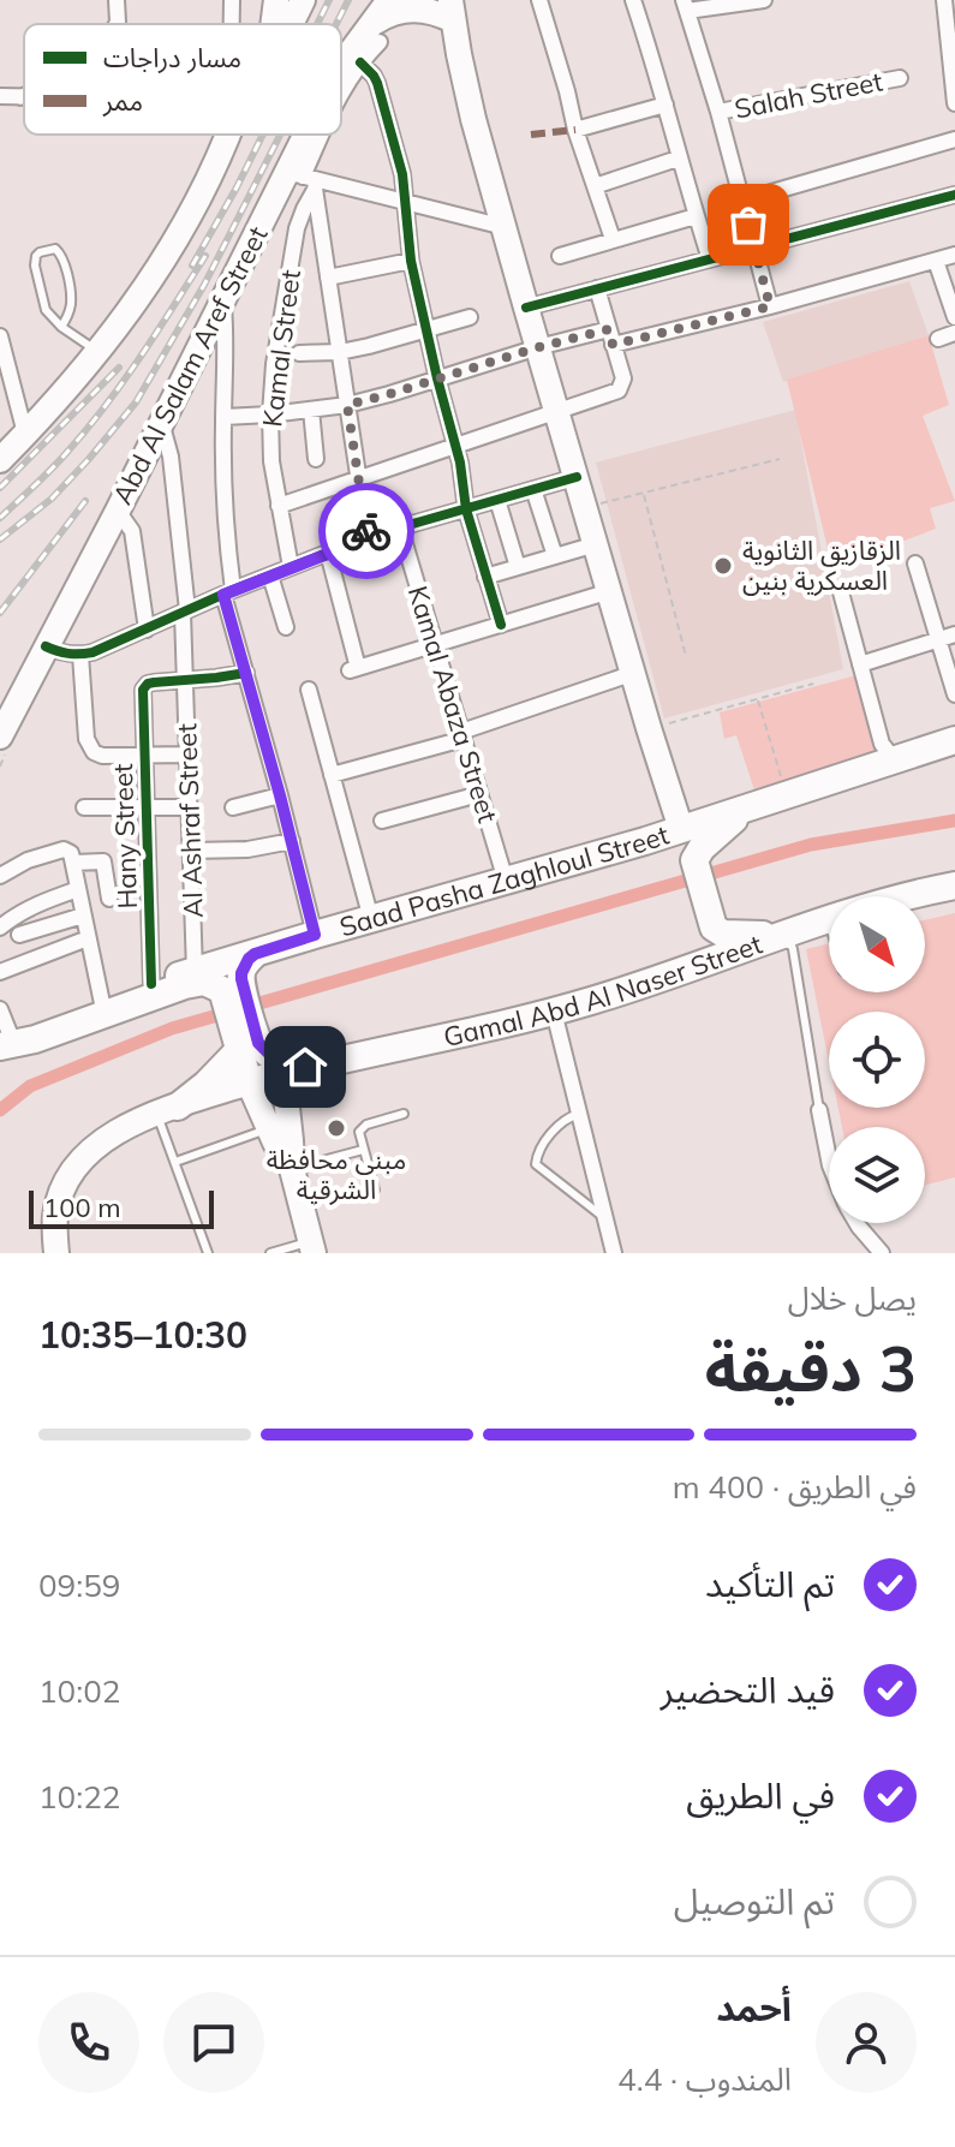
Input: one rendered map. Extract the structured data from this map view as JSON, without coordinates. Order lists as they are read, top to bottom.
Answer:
{
  "streets": {
    "highway": ["Saad Pasha Zaghloul Street", "Gamal Abd Al Naser Street"],
    "main road": ["Abd Al Salam Aref Street"],
    "street": [
      "Salah Street",
      "Kamal Street",
      "Kamal Abaza Street",
      "Al Ashraf Street",
      "Hany Street"
    ]
  },
  "crossings": [
    ["Kamal Street", "Abd Al Salam Aref Street"],
    ["Abd Al Salam Aref Street", "Al Ashraf Street"],
    ["Kamal Abaza Street", "Saad Pasha Zaghloul Street"],
    ["Al Ashraf Street", "Hany Street"],
    ["Al Ashraf Street", "Saad Pasha Zaghloul Street"],
    ["Hany Street", "Saad Pasha Zaghloul Street"]
  ],
  "places": ["الزقازيق الثانوية العسكرية بنين", "مبنى محافظة الشرقية"],
  "legend": ["مسار دراجات", "ممر"],
  "scale_bar": "100 m",
  "north": "bottom right",
  "page": {
    "scale": "100 m",
    "heading": ["3 دقيقة", "يصل خلال", "10:30–10:35"],
    "panel": ["أحمد", "المندوب · 4.4"],
    "bar": "في الطريق · 400 m",
    "list": [
      ["تم التأكيد", "09:59"],
      ["قيد التحضير", "10:02"],
      ["في الطريق", "10:22"],
      "تم التوصيل"
    ]
  }
}
